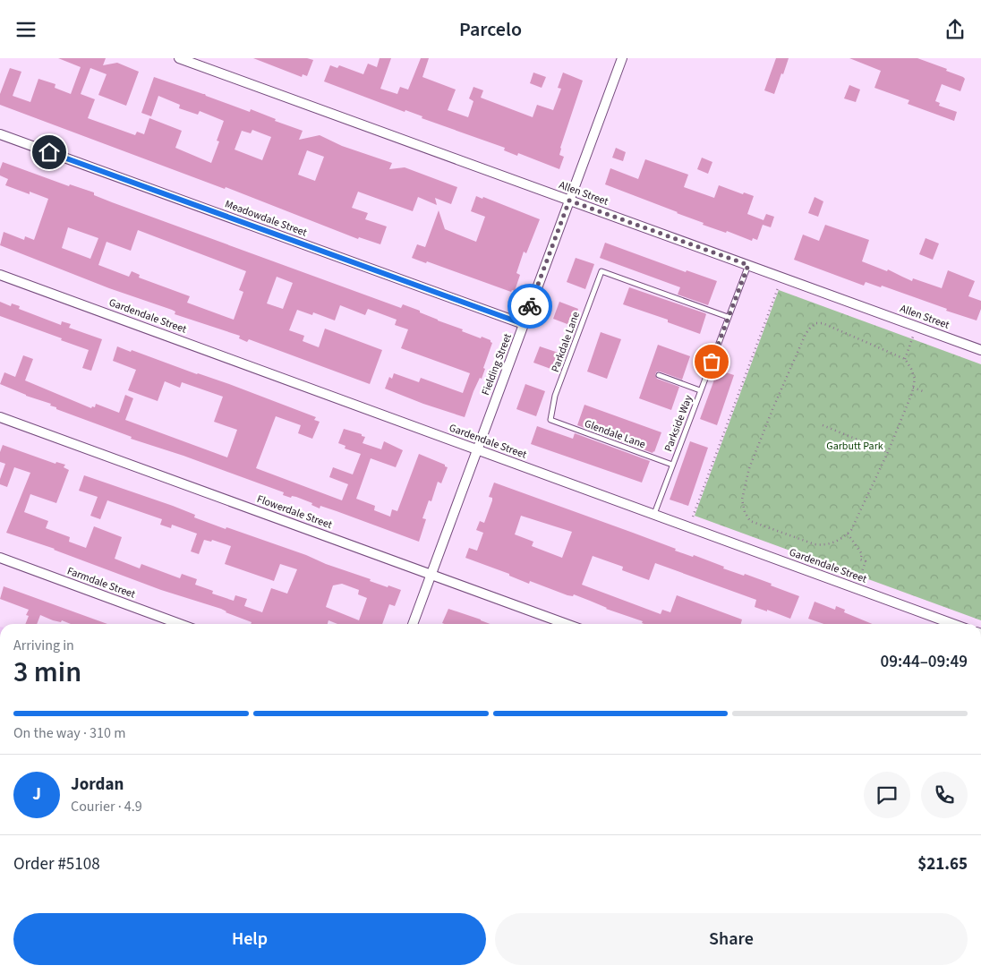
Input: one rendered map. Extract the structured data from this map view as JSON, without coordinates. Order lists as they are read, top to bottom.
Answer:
{
  "streets": {
    "street": [
      "Allen Street",
      "Meadowdale Street",
      "Gardendale Street",
      "Fielding Street",
      "Flowerdale Street",
      "Farmdale Street"
    ],
    "lane": ["Parkdale Lane", "Parkside Way", "Glendale Lane"]
  },
  "crossings": [
    ["Allen Street", "Fielding Street"],
    ["Allen Street", "Parkside Way"],
    ["Meadowdale Street", "Fielding Street"],
    ["Gardendale Street", "Fielding Street"],
    ["Gardendale Street", "Parkside Way"],
    ["Parkdale Lane", "Parkside Way"],
    ["Parkdale Lane", "Glendale Lane"],
    ["Fielding Street", "Flowerdale Street"],
    ["Parkside Way", "Glendale Lane"]
  ],
  "parks": ["Garbutt Park"],
  "page": {
    "header": "Parcelo",
    "heading": ["3 min", "Arriving in", "09:44–09:49"],
    "panel": [
      "Jordan",
      "Courier · 4.9",
      "Order #5108",
      "$21.65"
    ],
    "bar": "On the way · 310 m",
    "round": "J",
    "buttons": ["Help", "Share"]
  }
}
